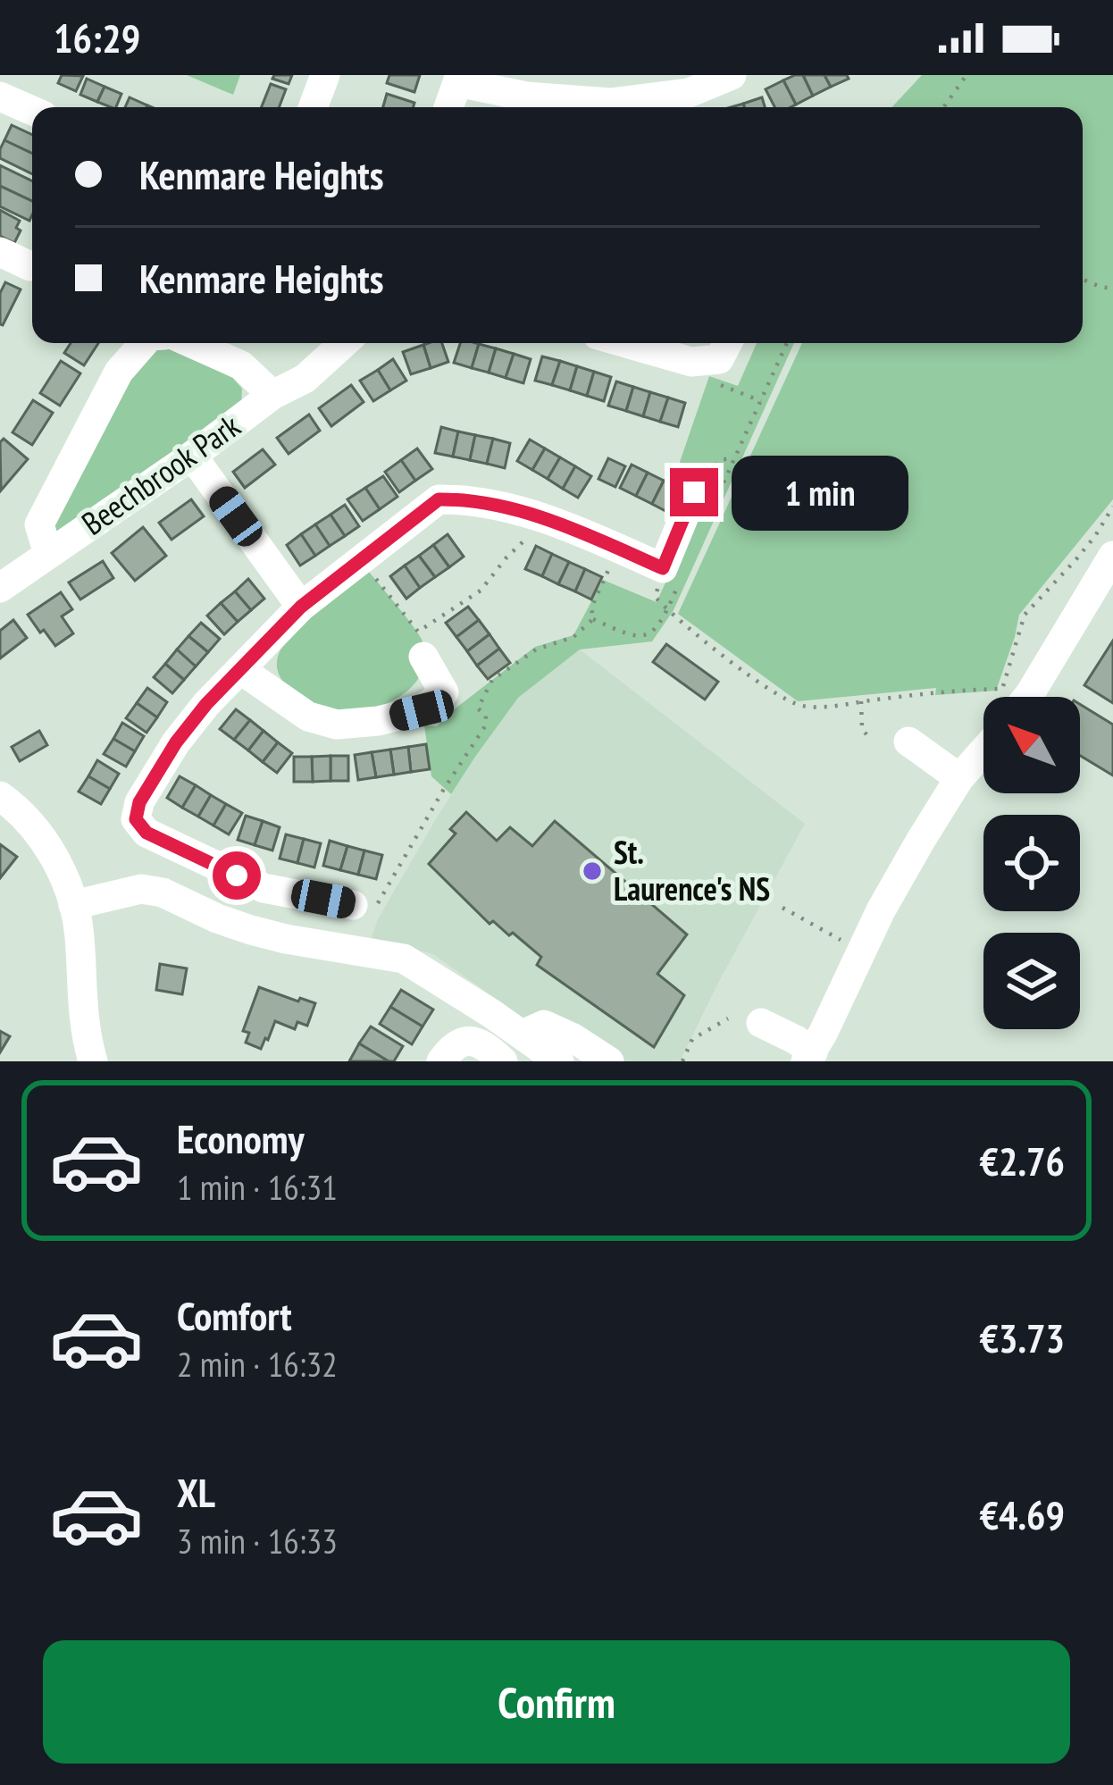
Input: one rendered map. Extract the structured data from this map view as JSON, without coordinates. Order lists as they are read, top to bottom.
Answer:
{
  "streets": {
    "street": ["Beechbrook Park"]
  },
  "places": ["St. Laurence's NS"],
  "north": "top left",
  "page": {
    "status": "16:29",
    "banner": ["Kenmare Heights", "Kenmare Heights"],
    "bubble": "1 min",
    "list": [
      {
        "name": "Economy",
        "note": "1 min · 16:31",
        "value": "€2.76"
      },
      {
        "name": "Comfort",
        "note": "2 min · 16:32",
        "value": "€3.73"
      },
      {
        "name": "XL",
        "note": "3 min · 16:33",
        "value": "€4.69"
      }
    ],
    "buttons": "Confirm"
  }
}
